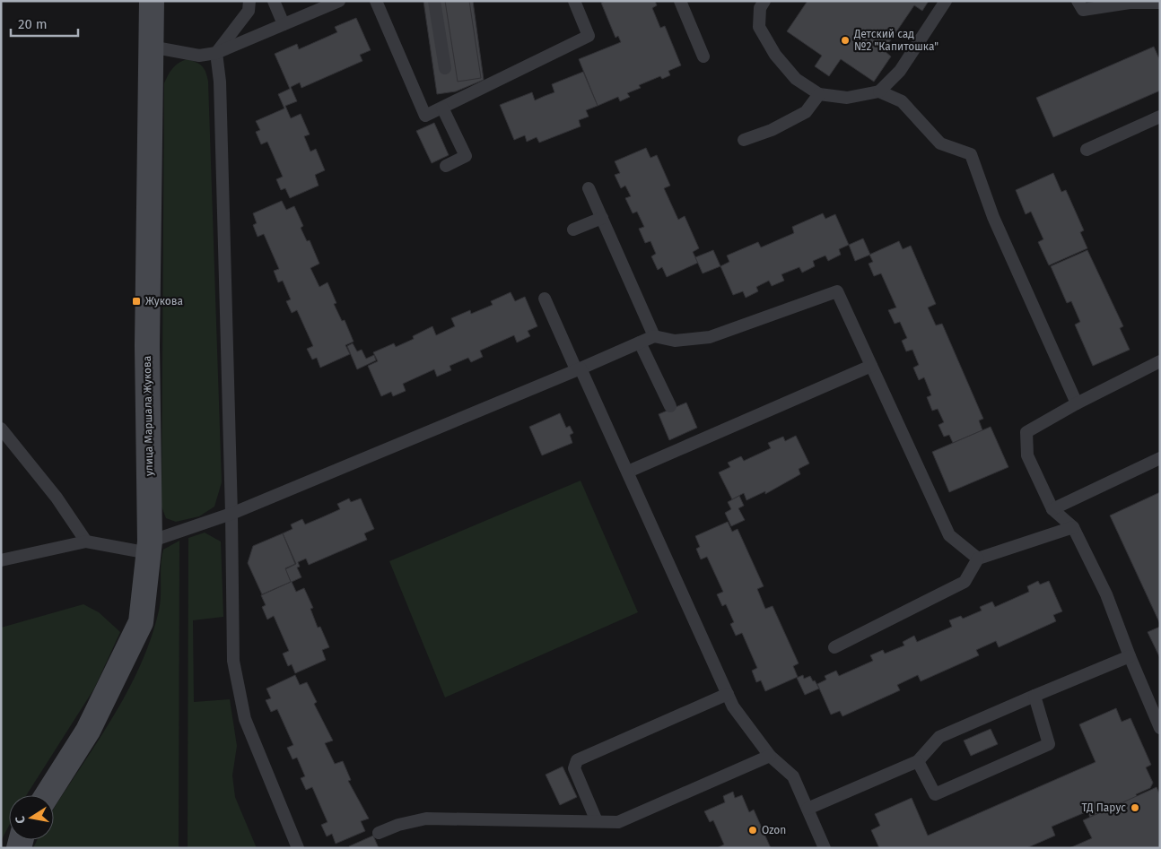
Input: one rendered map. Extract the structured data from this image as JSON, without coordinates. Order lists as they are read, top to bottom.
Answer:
{
  "streets": {
    "main road": ["улица Маршала Жукова"]
  },
  "places": {
    "other": ["Детский сад №2 \"Капитошка\"", "ТД Парус", "Ozon"],
    "transit": ["Жукова"]
  },
  "scale_bar": "20 m",
  "north": "left"
}
